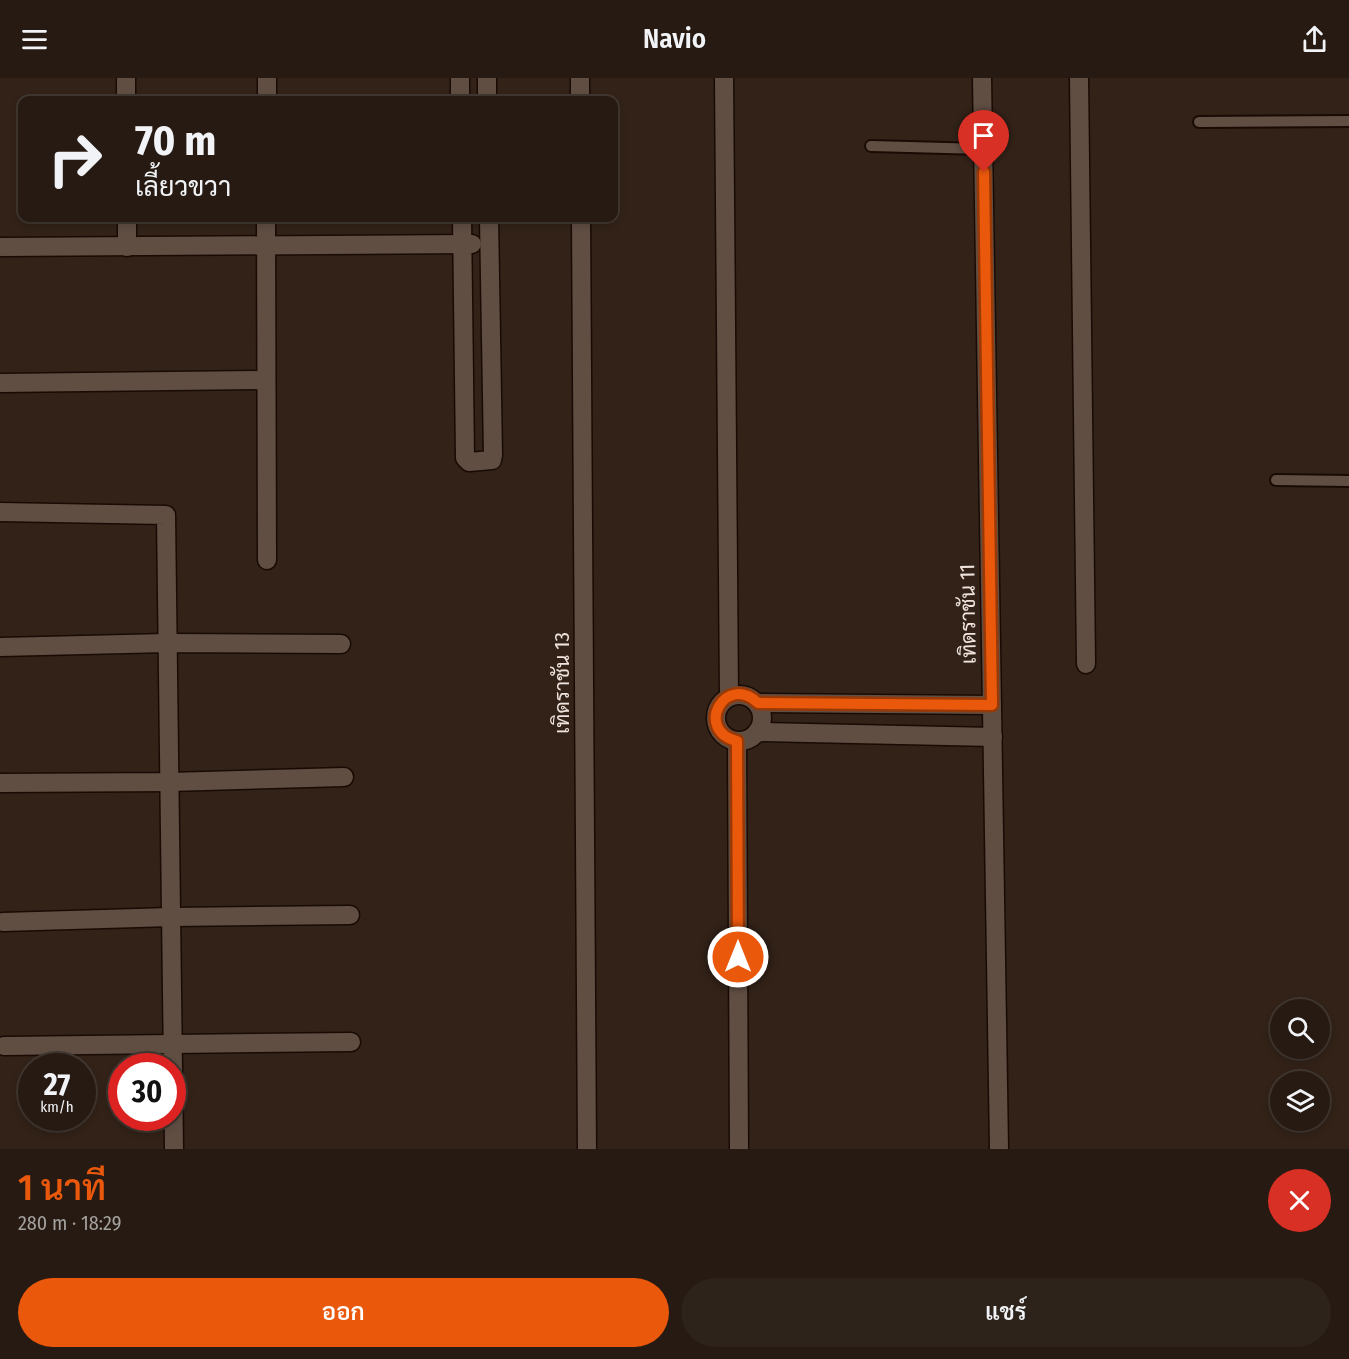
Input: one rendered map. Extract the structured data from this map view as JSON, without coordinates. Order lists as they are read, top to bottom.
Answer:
{
  "streets": {
    "street": ["เทิดราชัน 11", "เทิดราชัน 13"]
  },
  "page": {
    "header": "Navio",
    "turn": ["70 m", "เลี้ยวขวา"],
    "speed": "27 km/h",
    "limit": "30",
    "heading": ["1 นาที", "280 m · 18:29"],
    "buttons": ["ออก", "แชร์"]
  }
}
